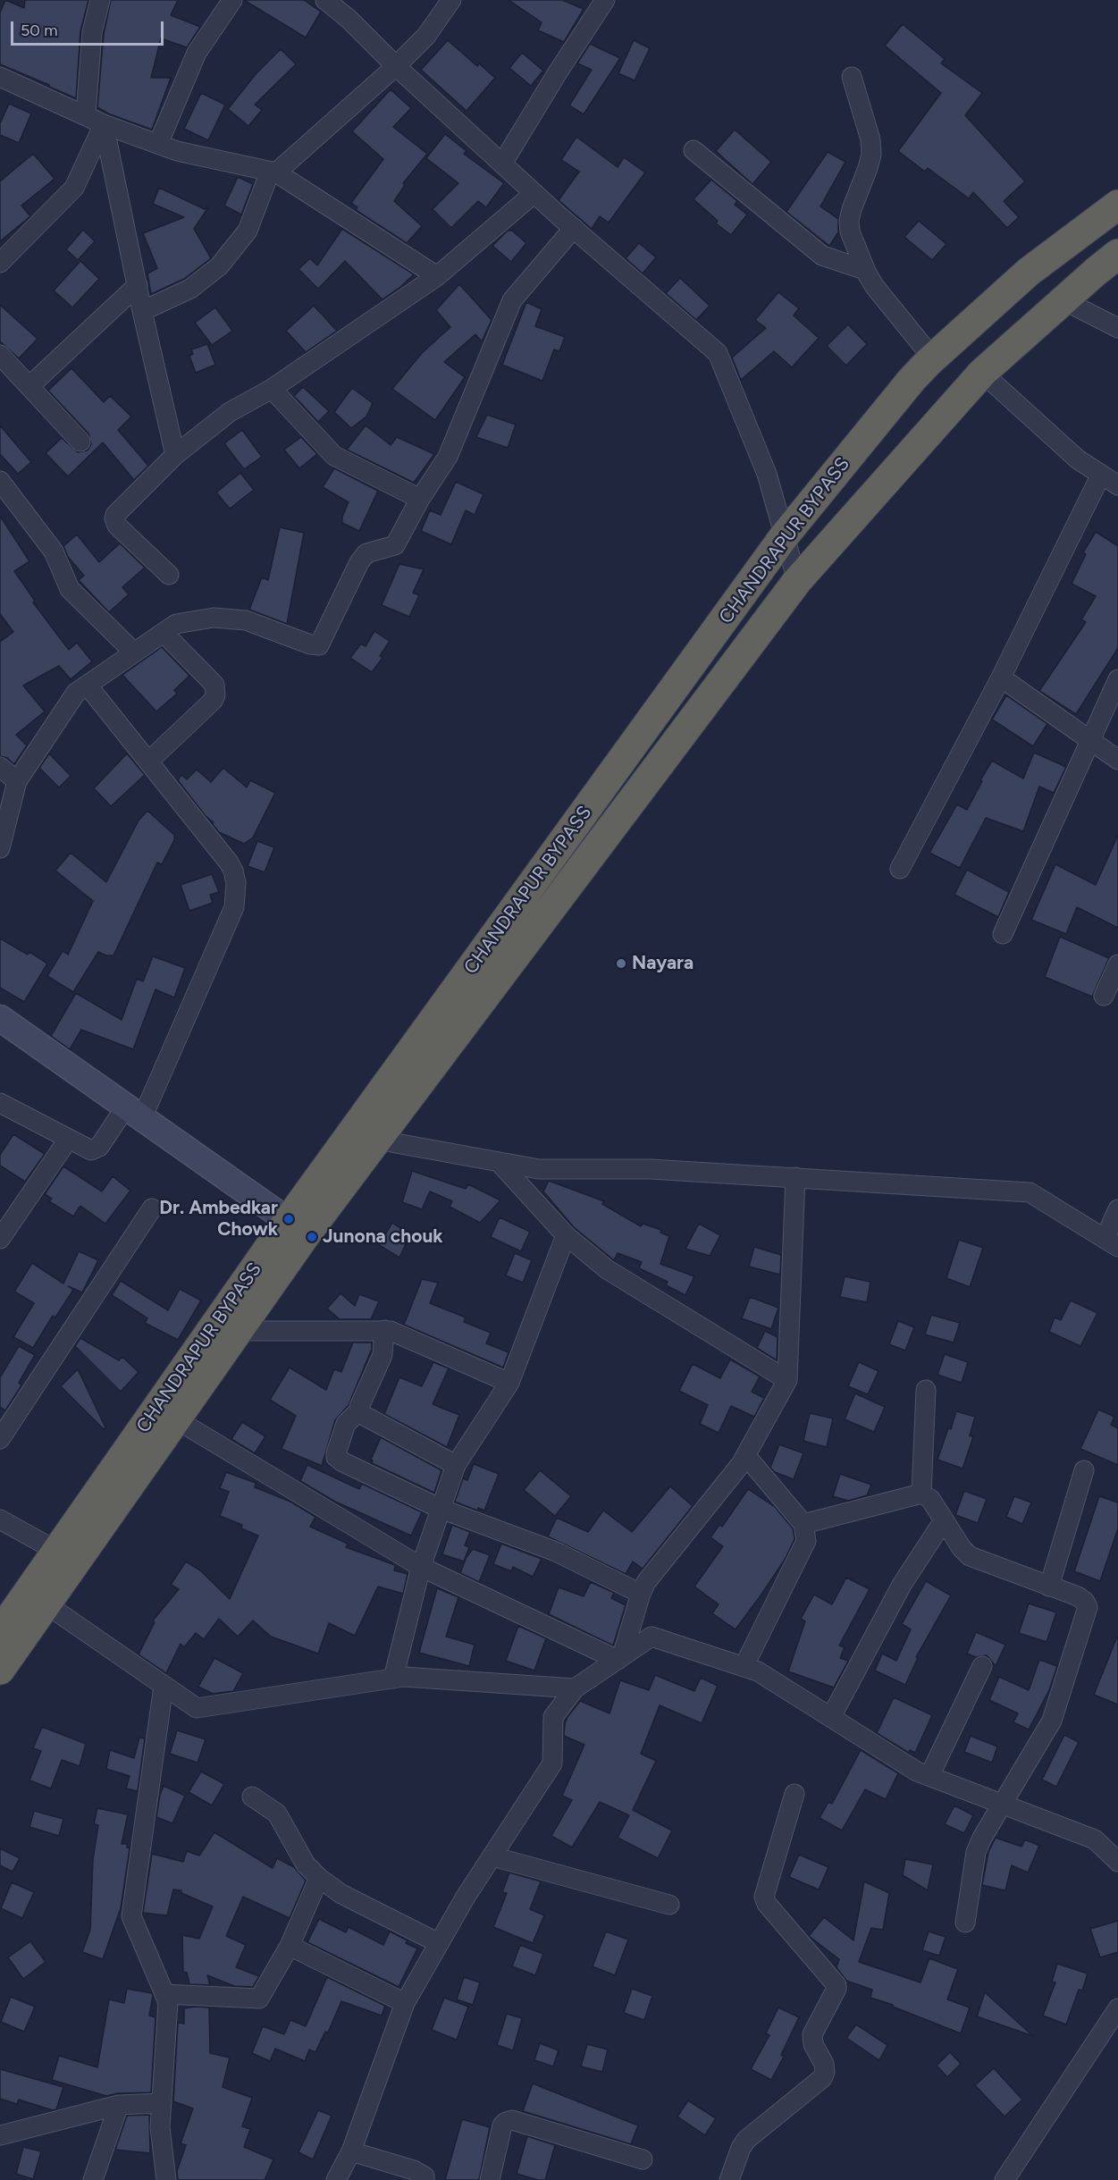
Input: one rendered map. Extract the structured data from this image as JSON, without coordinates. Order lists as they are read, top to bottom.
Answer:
{
  "streets": {
    "highway": ["CHANDRAPUR BYPASS"]
  },
  "places": ["Nayara", "Dr. Ambedkar Chowk", "Junona chouk"],
  "scale_bar": "50 m"
}
